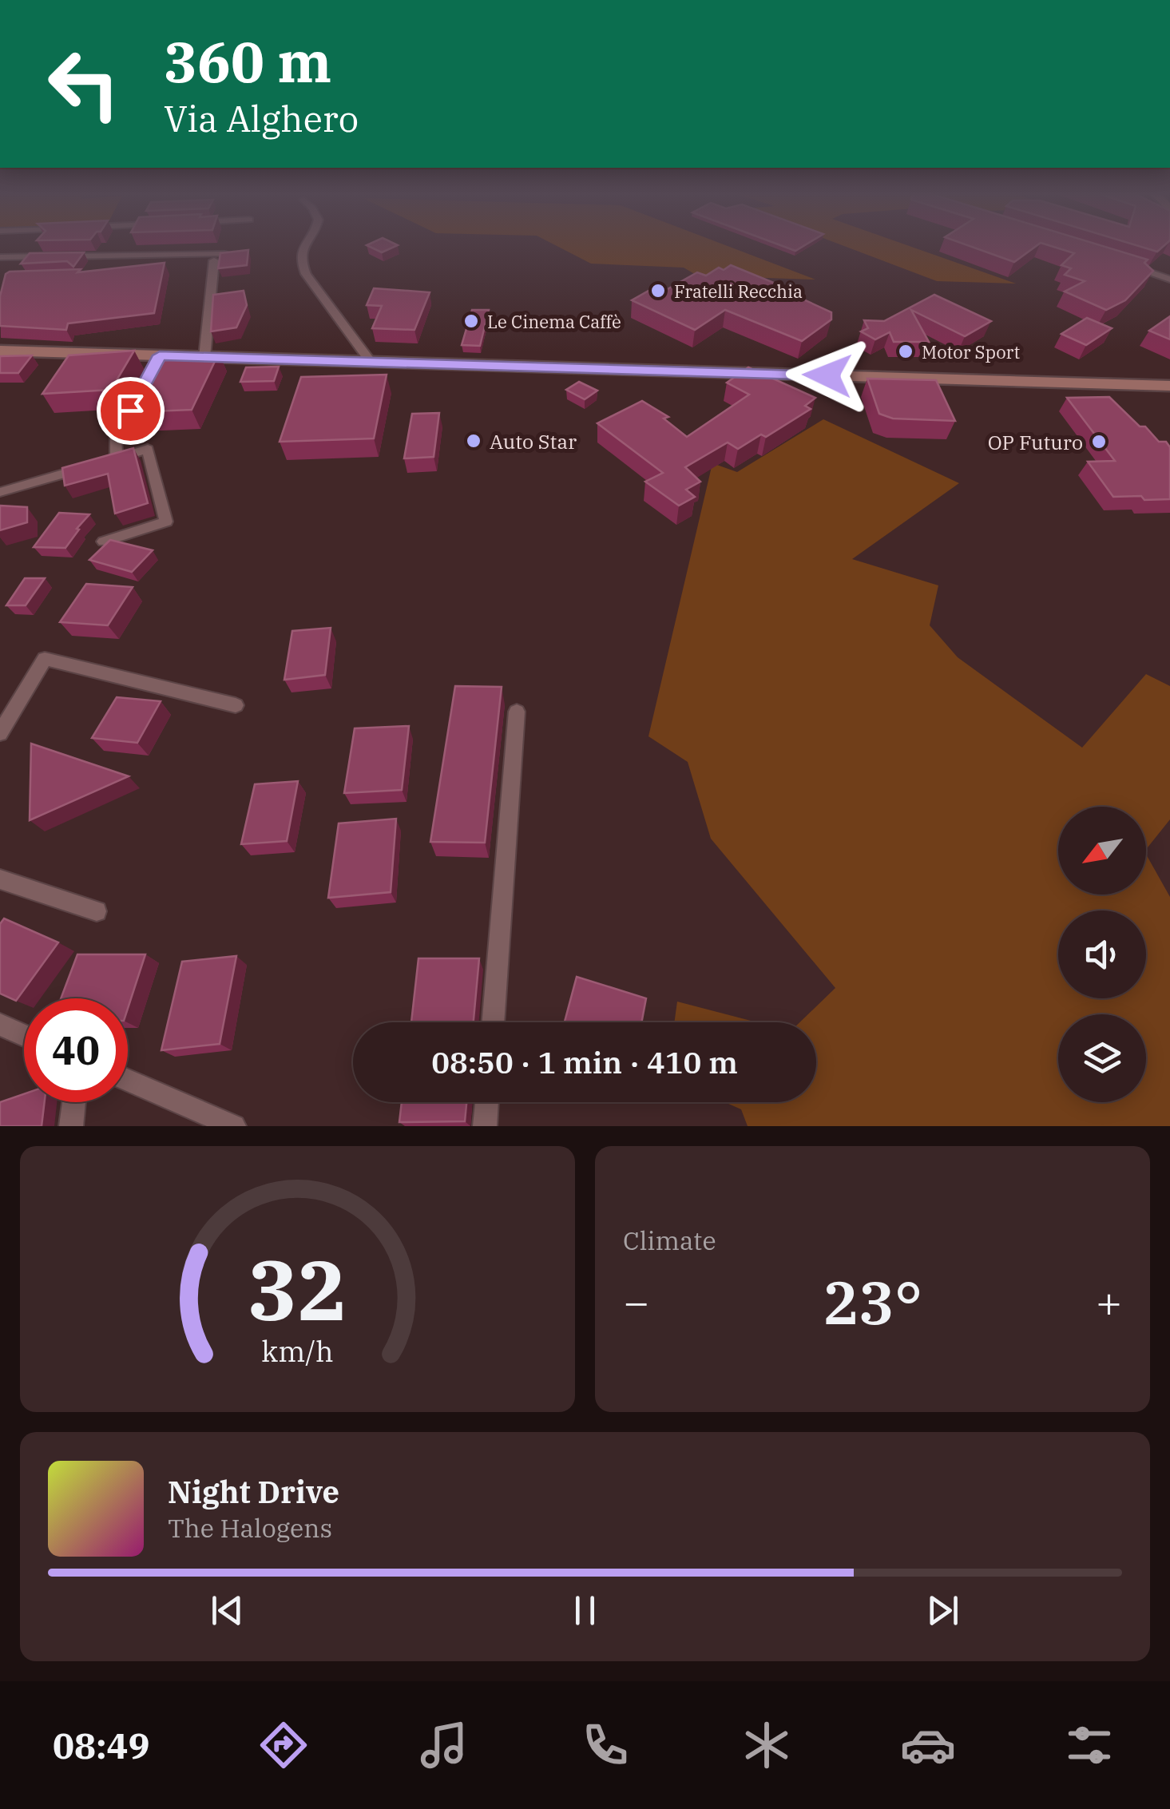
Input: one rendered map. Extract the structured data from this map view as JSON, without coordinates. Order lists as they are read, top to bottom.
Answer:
{
  "places": [
    "Fratelli Recchia",
    "Le Cinema Caffè",
    "Motor Sport",
    "Auto Star",
    "OP Futuro"
  ],
  "north": "bottom left",
  "page": {
    "turn": ["360 m", "Via Alghero"],
    "limit": "40",
    "trip": "08:50 · 1 min · 410 m",
    "tile": "Climate",
    "heat": ["−", "23°", "+"],
    "song": ["Night Drive", "The Halogens"],
    "tabs": "08:49",
    "gauge": ["32", "km/h"]
  }
}
